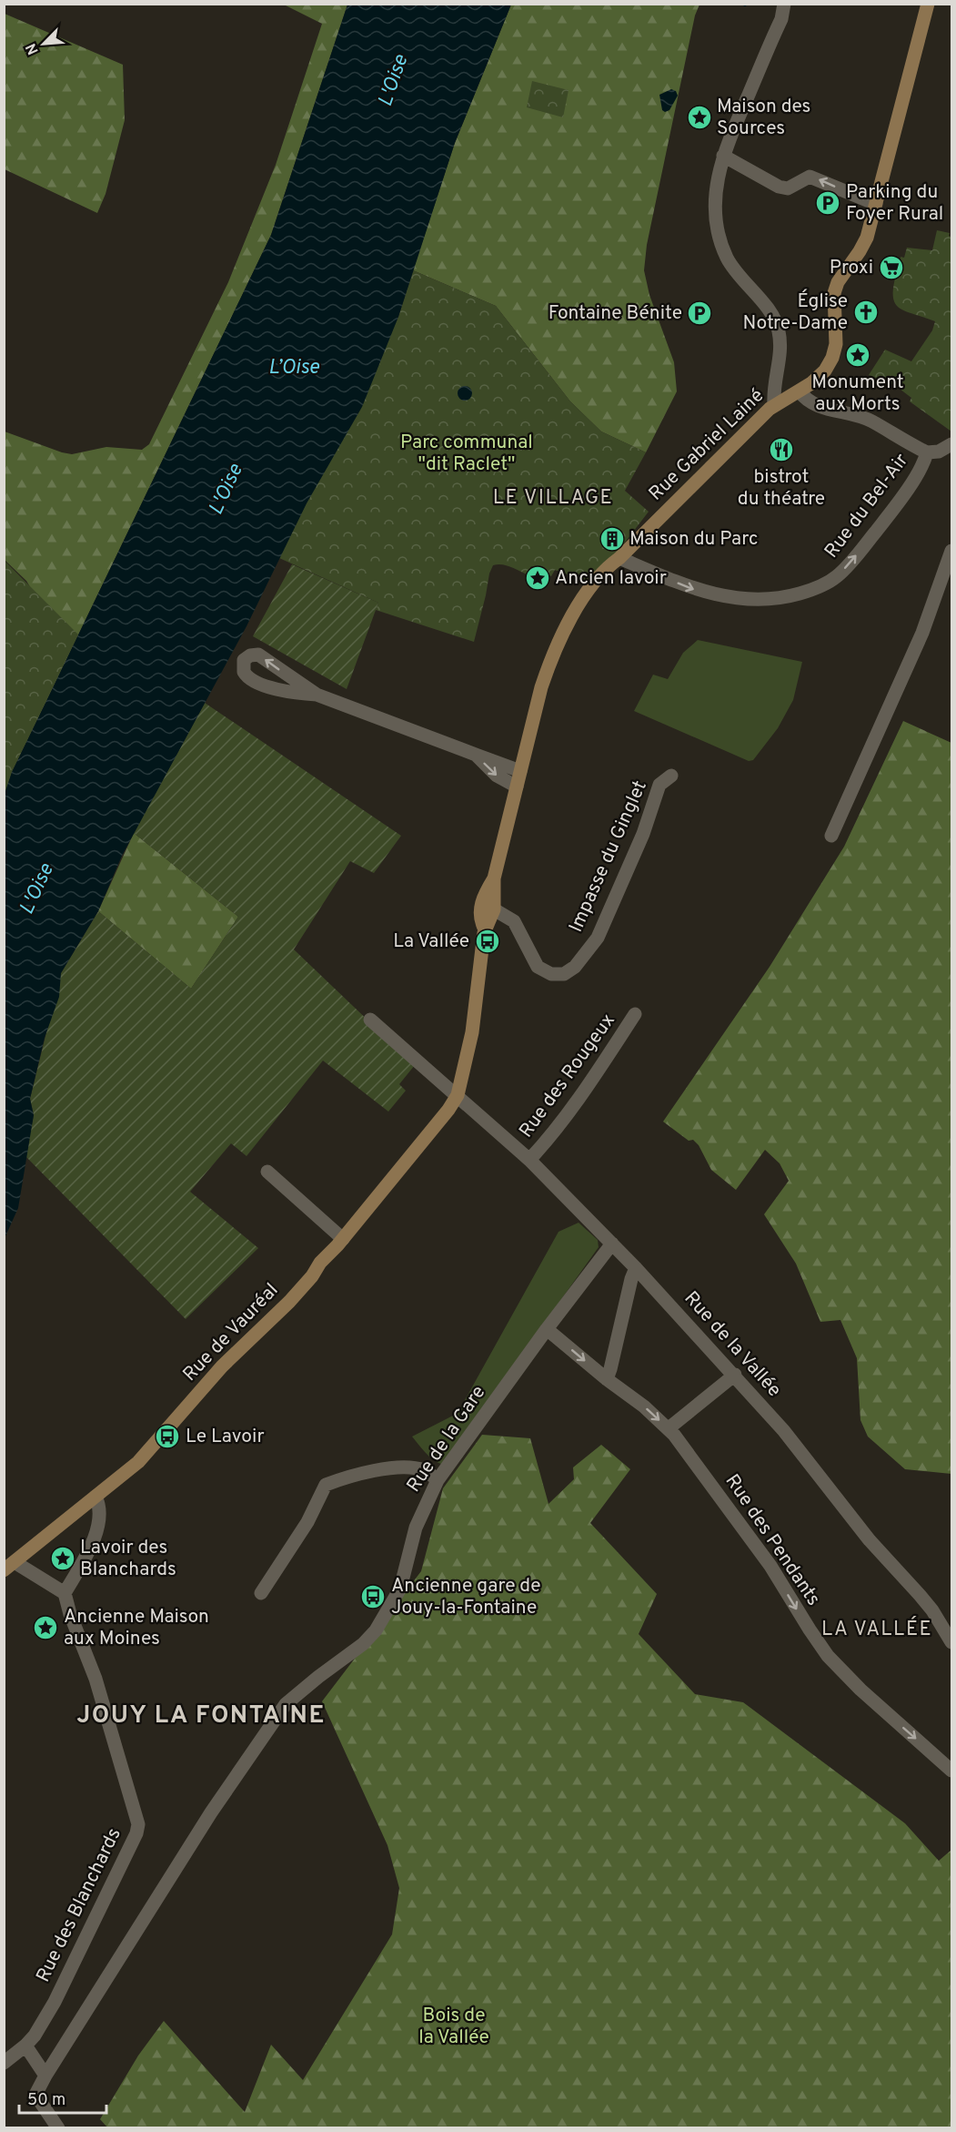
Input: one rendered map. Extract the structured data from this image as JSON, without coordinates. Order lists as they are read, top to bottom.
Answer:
{
  "streets": {
    "street": [
      "Rue Gabriel Lainé",
      "Rue du Bel-Air",
      "Impasse du Ginglet",
      "Rue des Rougeux",
      "Rue de Vauréal",
      "Rue de la Vallée",
      "Rue de la Gare",
      "Rue des Pendants",
      "Rue des Blanchards"
    ]
  },
  "crossings": [
    ["Rue Gabriel Lainé", "Rue du Bel-Air"],
    ["Rue Gabriel Lainé", "Impasse du Ginglet"],
    ["Rue Gabriel Lainé", "Rue de Vauréal"],
    ["Rue Gabriel Lainé", "Rue de la Vallée"],
    ["Rue des Rougeux", "Rue de la Vallée"],
    ["Rue de Vauréal", "Rue de la Vallée"],
    ["Rue de la Vallée", "Rue de la Gare"],
    ["Rue de la Gare", "Rue des Pendants"]
  ],
  "one_way": ["Rue du Bel-Air", "Rue des Pendants"],
  "districts": ["LE VILLAGE", "LA VALLÉE", "JOUY LA FONTAINE"],
  "water": ["L'Oise", "L’Oise"],
  "parks": ["Parc communal \"dit Raclet\"", "Bois de la Vallée"],
  "places": {
    "place": [
      "Maison des Sources",
      "Monument aux Morts",
      "Ancien lavoir",
      "Lavoir des Blanchards",
      "Ancienne Maison aux Moines"
    ],
    "parking": ["Parking du Foyer Rural", "Fontaine Bénite"],
    "supermarket": ["Proxi"],
    "church": ["Église Notre-Dame"],
    "restaurant": ["bistrot du théatre"],
    "building": ["Maison du Parc"],
    "bus stop": ["La Vallée", "Le Lavoir", "Ancienne gare de Jouy-la-Fontaine"]
  },
  "scale_bar": "50 m",
  "north": "bottom left"
}
